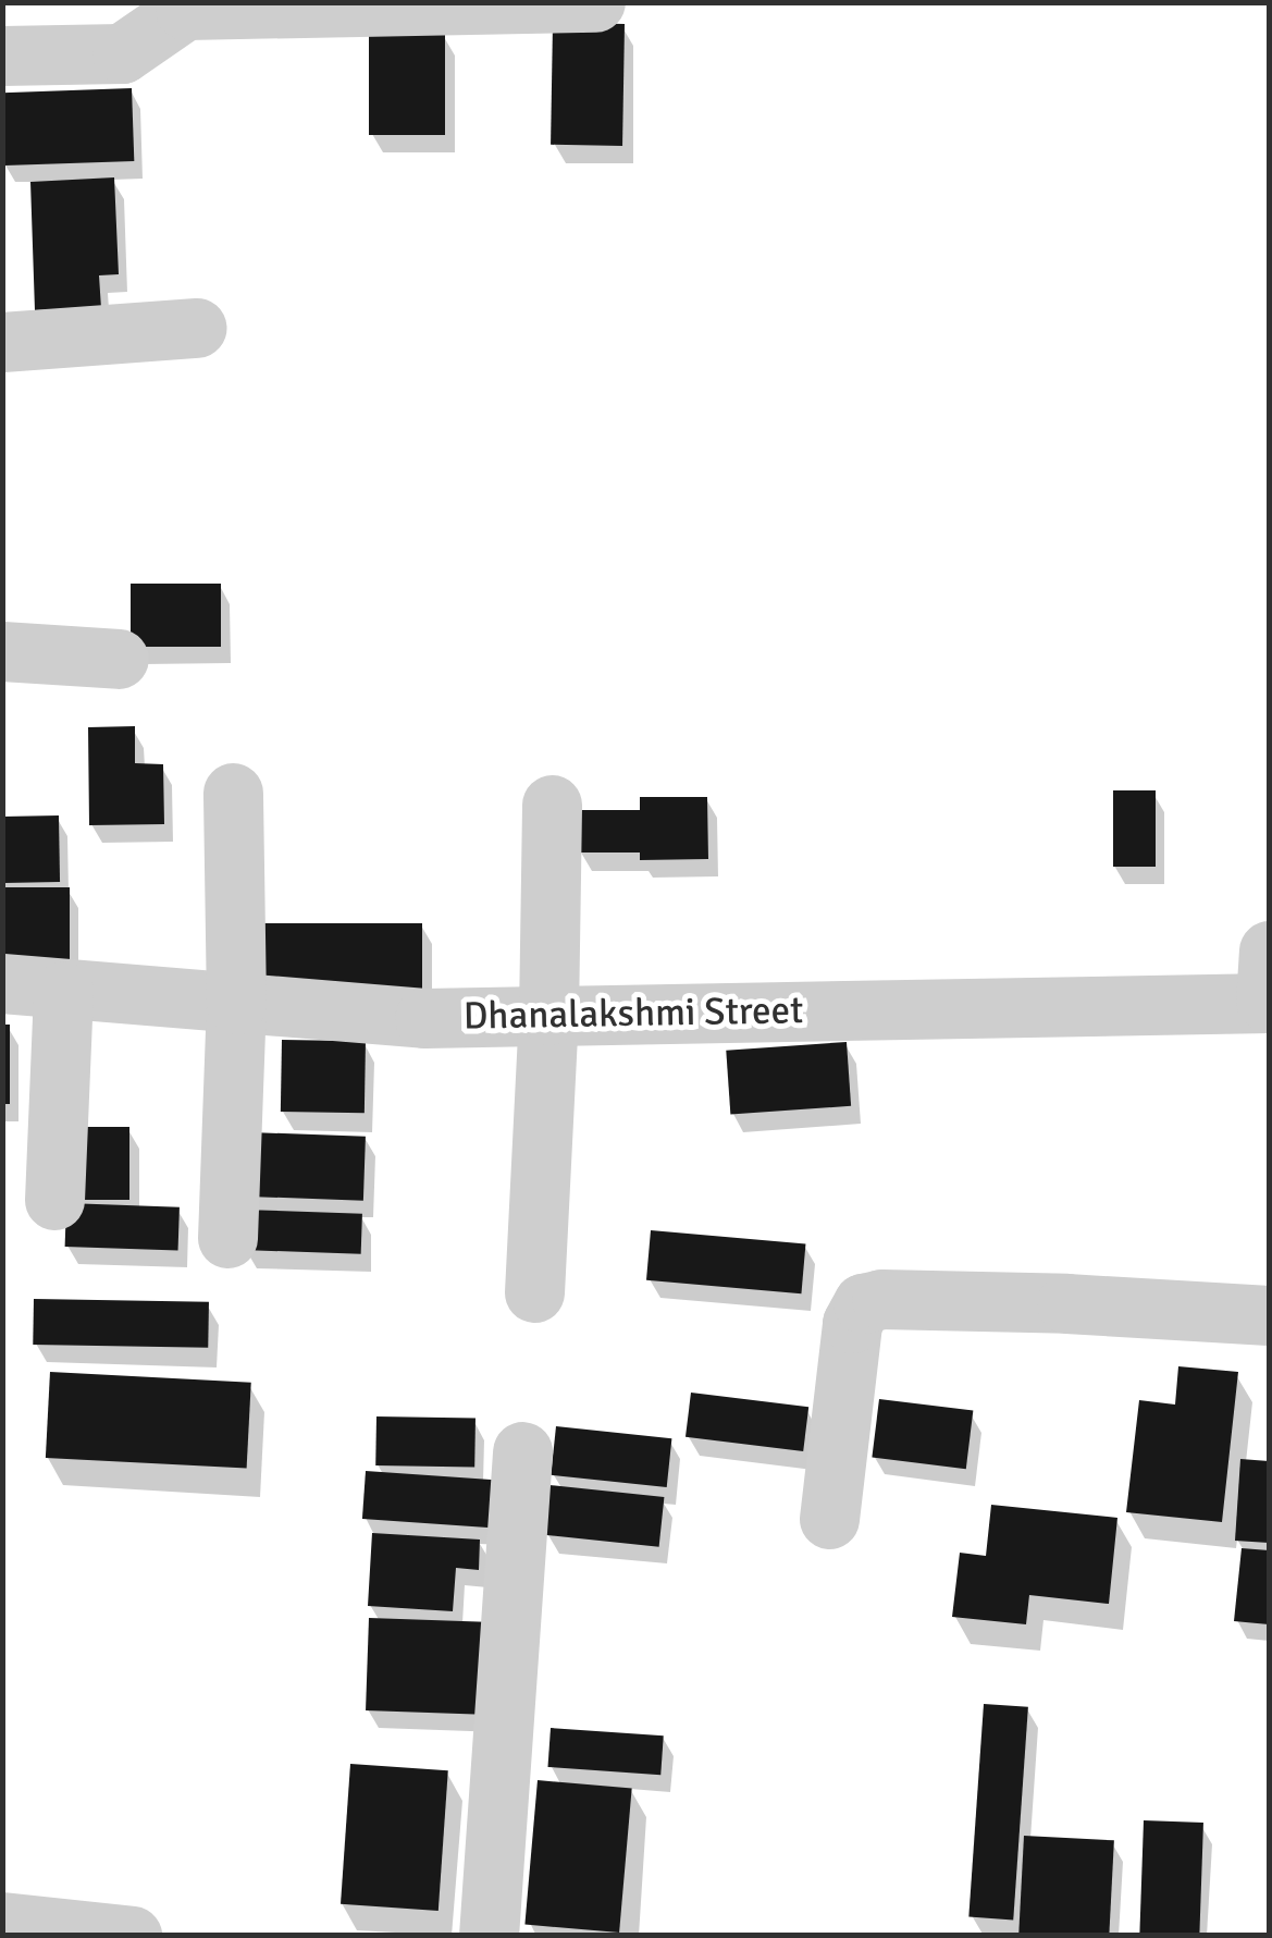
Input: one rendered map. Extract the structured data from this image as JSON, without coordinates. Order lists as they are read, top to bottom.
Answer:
{
  "streets": {
    "street": ["Dhanalakshmi Street"]
  }
}
